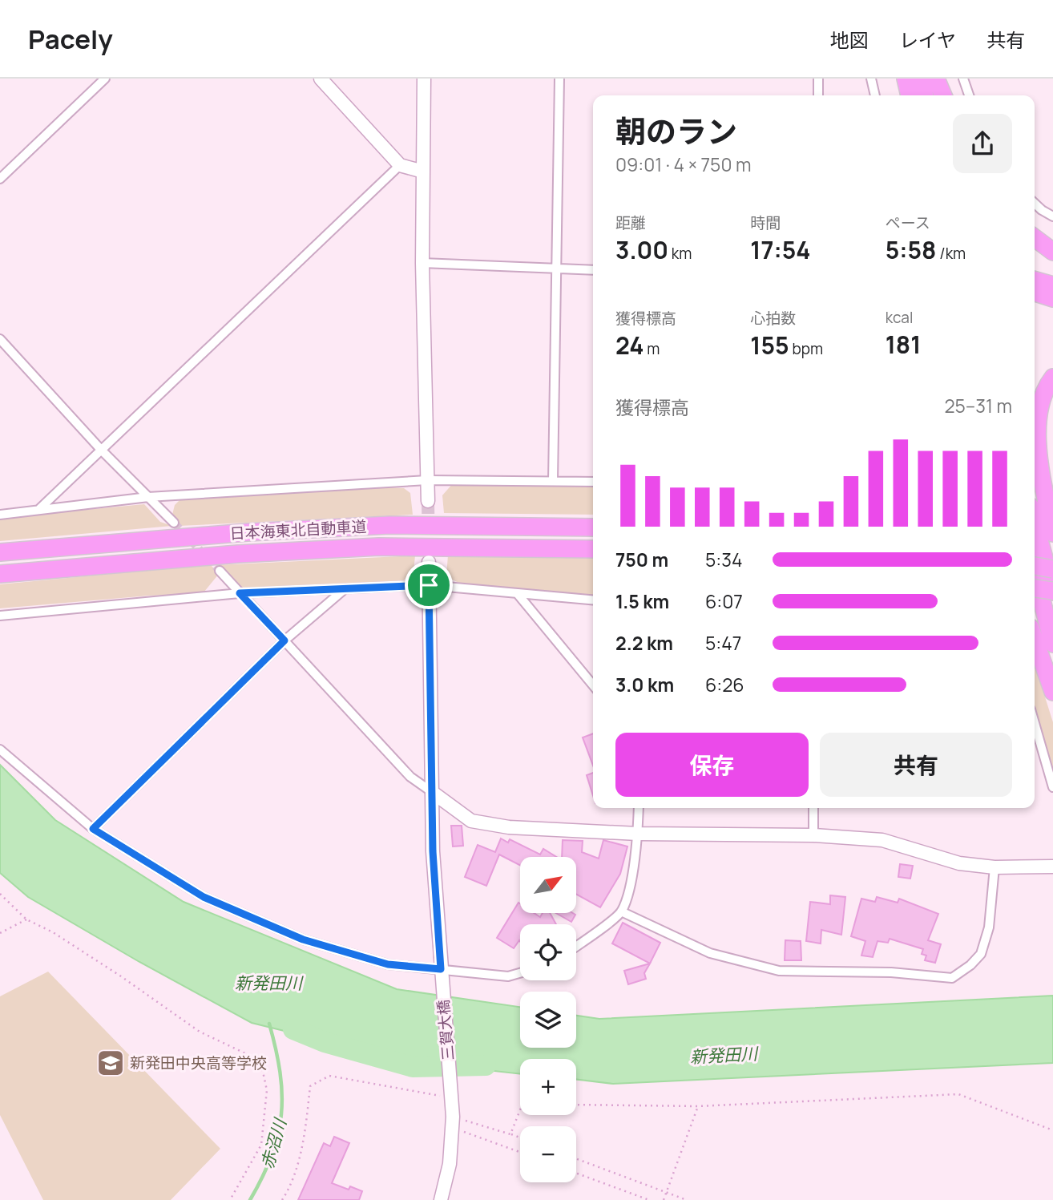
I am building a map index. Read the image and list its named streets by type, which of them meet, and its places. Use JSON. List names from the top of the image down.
{
  "streets": {
    "highway": ["日本海東北自動車道"],
    "street": ["三賀大橋"]
  },
  "water": ["新発田川", "赤沼川"],
  "places": {
    "school or university": ["新発田中央高等学校"]
  },
  "north": "top right",
  "page": {
    "header": "Pacely",
    "nav": ["地図", "レイヤ", "共有"],
    "heading": ["朝のラン", "09:01 · 4 × 750 m"],
    "stats": [
      ["距離", "3.00 km"],
      ["時間", "17:54"],
      ["ペース", "5:58 /km"],
      ["獲得標高", "24 m"],
      ["心拍数", "155 bpm"],
      ["kcal", "181"]
    ],
    "chart": ["獲得標高", "25–31 m"],
    "list": [
      {
        "name": "750 m",
        "note": "5:34"
      },
      {
        "name": "1.5 km",
        "note": "6:07"
      },
      {
        "name": "2.2 km",
        "note": "5:47"
      },
      {
        "name": "3.0 km",
        "note": "6:26"
      }
    ],
    "buttons": ["保存", "共有"],
    "map_buttons": ["+", "−"]
  }
}
